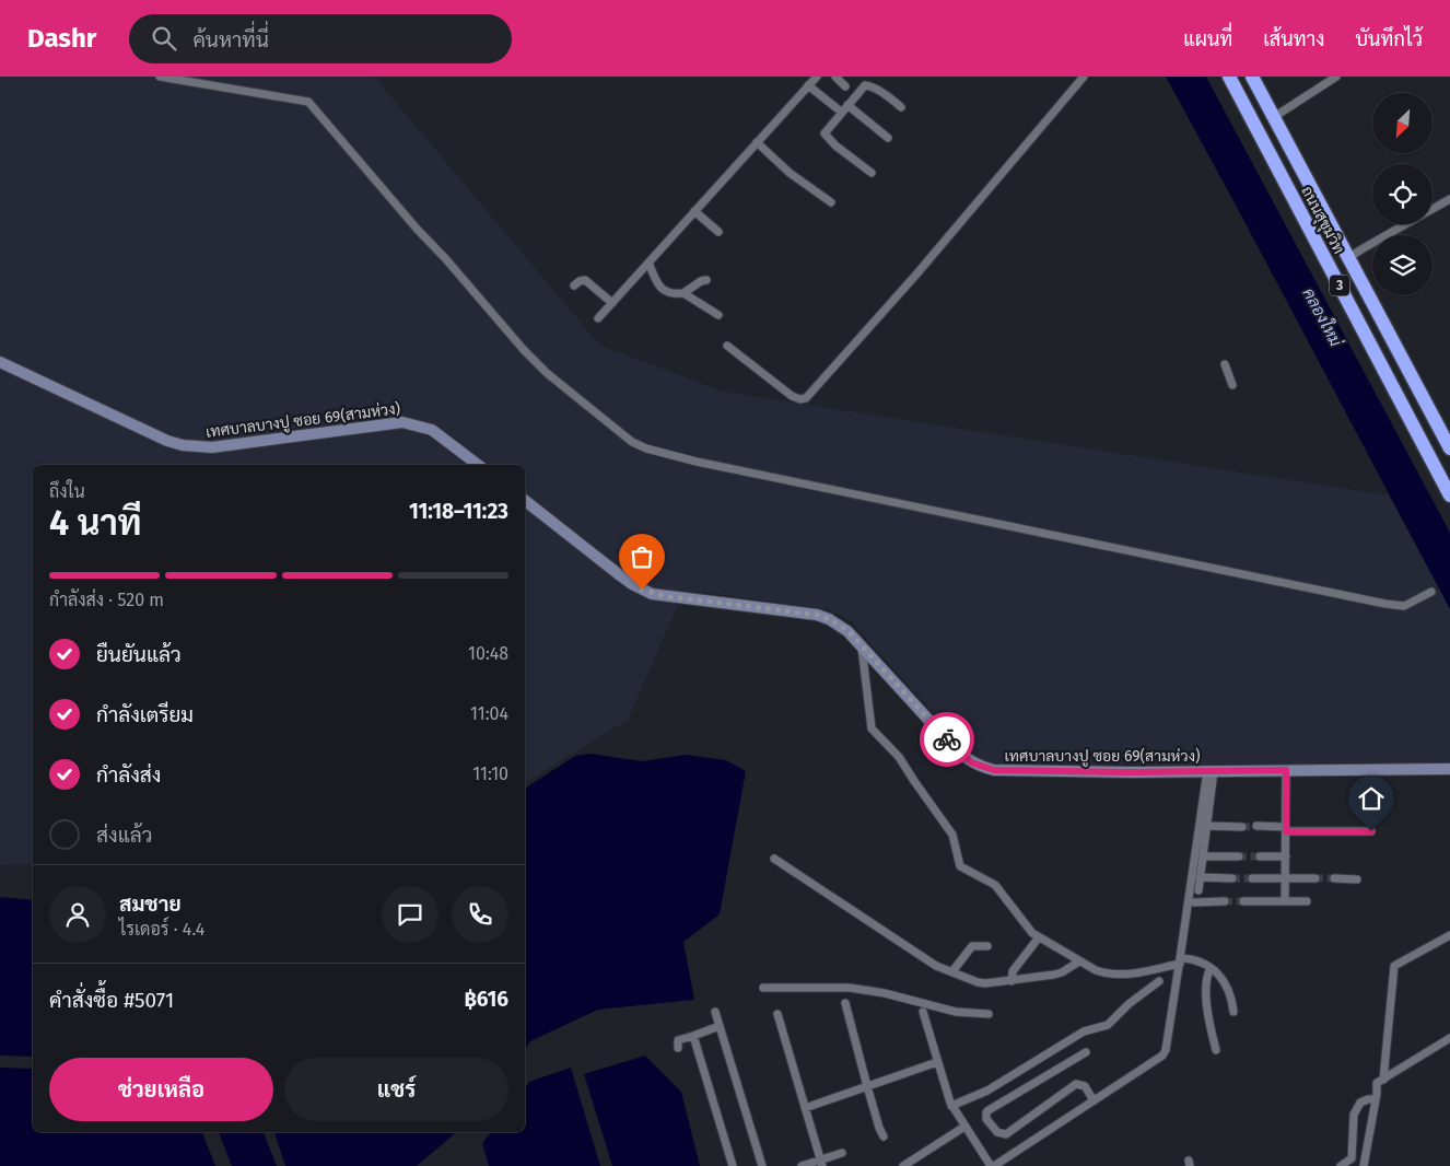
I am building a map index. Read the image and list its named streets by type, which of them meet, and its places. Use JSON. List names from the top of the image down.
{
  "streets": {
    "highway": ["ถนนสุขุมวิท", "3"],
    "street": ["เทศบาลบางปู ซอย 69(สามห่วง)"]
  },
  "water": ["คลองใหม่"],
  "north": "bottom left",
  "page": {
    "header": "Dashr",
    "search": "ค้นหาที่นี่",
    "nav": ["แผนที่", "เส้นทาง", "บันทึกไว้"],
    "heading": ["4 นาที", "ถึงใน", "11:18–11:23"],
    "panel": [
      "สมชาย",
      "ไรเดอร์ · 4.4",
      "คำสั่งซื้อ #5071",
      "฿616"
    ],
    "bar": "กำลังส่ง · 520 m",
    "list": [
      ["ยืนยันแล้ว", "10:48"],
      ["กำลังเตรียม", "11:04"],
      ["กำลังส่ง", "11:10"],
      "ส่งแล้ว"
    ],
    "buttons": ["ช่วยเหลือ", "แชร์"]
  }
}
